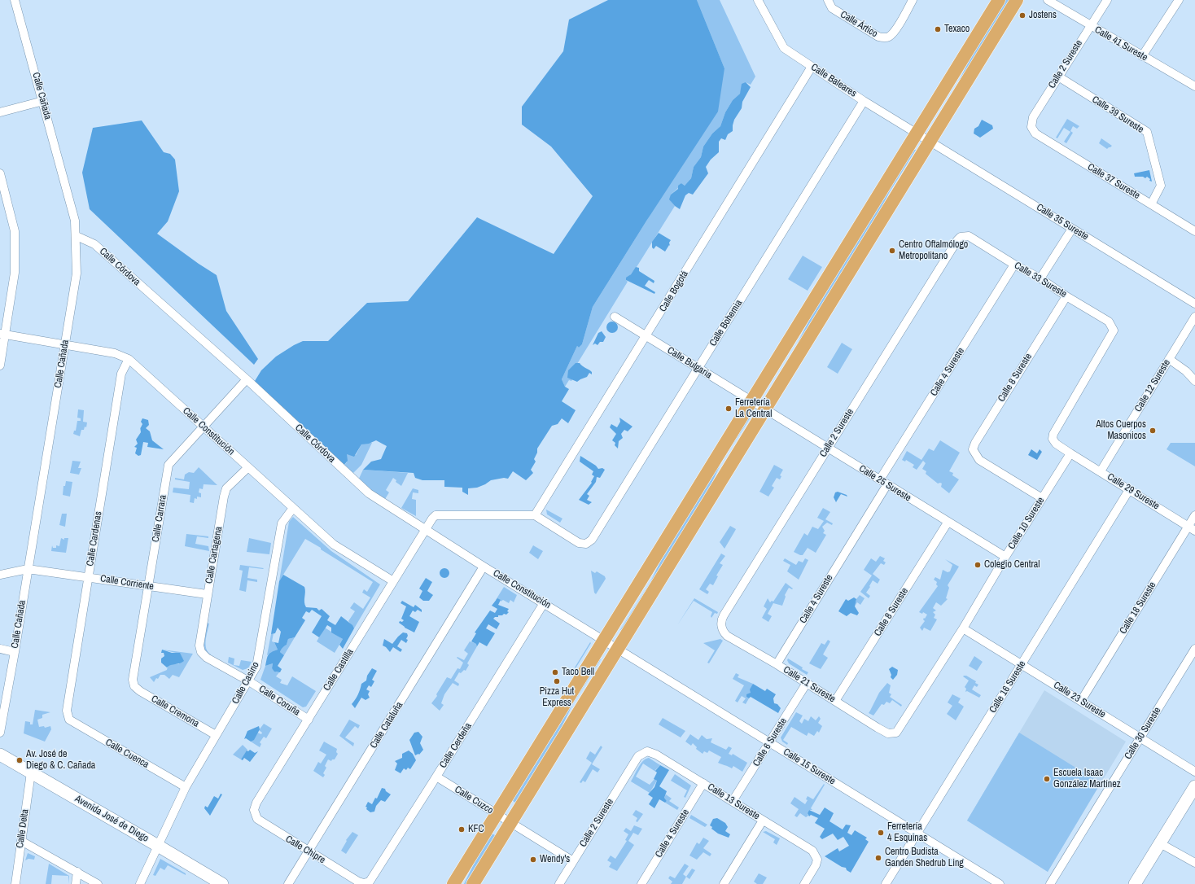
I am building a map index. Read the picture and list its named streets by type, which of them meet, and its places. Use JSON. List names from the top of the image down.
{
  "streets": {
    "main road": ["Avenida José de Diego"],
    "street": [
      "Calle Ártico",
      "Calle 41 Sureste",
      "Calle 2 Sureste",
      "Calle Baleares",
      "Calle Cañada",
      "Calle 39 Sureste",
      "Calle 37 Sureste",
      "Calle 35 Sureste",
      "Calle Córdova",
      "Calle 33 Sureste",
      "Calle Bogotá",
      "Calle Bohemia",
      "Calle Bulgaria",
      "Calle 4 Sureste",
      "Calle 8 Sureste",
      "Calle 12 Sureste",
      "Calle Constitución",
      "Calle 25 Sureste",
      "Calle 29 Sureste",
      "Calle Carrara",
      "Calle 10 Sureste",
      "Calle Cardenas",
      "Calle Cartagena",
      "Calle Corriente",
      "Calle 18 Sureste",
      "Calle Castilla",
      "Calle Casino",
      "Calle 21 Sureste",
      "Calle 16 Sureste",
      "Calle 23 Sureste",
      "Calle Coruña",
      "Calle Cremona",
      "Calle Cataluña",
      "Calle 30 Sureste",
      "Calle 6 Sureste",
      "Calle Cerdeña",
      "Calle Cuenca",
      "Calle 15 Sureste",
      "Calle Cuzco",
      "Calle 13 Sureste",
      "Calle Delta",
      "Calle Chipre"
    ]
  },
  "crossings": [
    ["Calle 41 Sureste", "Calle 2 Sureste"],
    ["Calle 2 Sureste", "Calle 39 Sureste"],
    ["Calle 2 Sureste", "Calle 37 Sureste"],
    ["Calle 2 Sureste", "Calle 33 Sureste"],
    ["Calle 2 Sureste", "Calle 25 Sureste"],
    ["Calle 2 Sureste", "Calle 21 Sureste"],
    ["Calle 2 Sureste", "Calle Cuzco"],
    ["Calle 2 Sureste", "Calle 13 Sureste"],
    ["Calle Baleares", "Calle 35 Sureste"],
    ["Calle Baleares", "Calle Bogotá"],
    ["Calle Baleares", "Calle Bohemia"],
    ["Calle Cañada", "Calle Córdova"],
    ["Calle Cañada", "Calle Constitución"],
    ["Calle Cañada", "Calle Corriente"],
    ["Calle 39 Sureste", "Calle 37 Sureste"],
    ["Calle Córdova", "Calle Constitución"],
    ["Calle Córdova", "Calle Carrara"],
    ["Calle Córdova", "Calle Castilla"],
    ["Calle 33 Sureste", "Calle 4 Sureste"],
    ["Calle 33 Sureste", "Calle 8 Sureste"],
    ["Calle 33 Sureste", "Calle 29 Sureste"],
    ["Calle 33 Sureste", "Calle 10 Sureste"],
    ["Calle Bogotá", "Calle Bohemia"],
    ["Calle Bogotá", "Calle Bulgaria"],
    ["Calle Bohemia", "Calle Bulgaria"],
    ["Calle Bulgaria", "Calle 25 Sureste"],
    ["Calle 4 Sureste", "Calle 25 Sureste"],
    ["Calle 4 Sureste", "Calle 21 Sureste"],
    ["Calle 4 Sureste", "Calle 13 Sureste"],
    ["Calle 8 Sureste", "Calle 25 Sureste"],
    ["Calle 8 Sureste", "Calle 10 Sureste"],
    ["Calle 8 Sureste", "Calle 21 Sureste"],
    ["Calle 12 Sureste", "Calle 29 Sureste"],
    ["Calle Constitución", "Calle Carrara"],
    ["Calle Constitución", "Calle Cardenas"],
    ["Calle Constitución", "Calle Cartagena"],
    ["Calle Constitución", "Calle Castilla"],
    ["Calle Constitución", "Calle Casino"],
    ["Calle Constitución", "Calle Cataluña"],
    ["Calle Constitución", "Calle Cerdeña"],
    ["Calle Constitución", "Calle 15 Sureste"],
    ["Calle 25 Sureste", "Calle 10 Sureste"],
    ["Calle 29 Sureste", "Calle 10 Sureste"],
    ["Calle 29 Sureste", "Calle 18 Sureste"],
    ["Calle 29 Sureste", "Calle 16 Sureste"],
    ["Calle Carrara", "Calle Corriente"],
    ["Calle Carrara", "Calle Cremona"],
    ["Calle 10 Sureste", "Calle 21 Sureste"],
    ["Calle 10 Sureste", "Calle 23 Sureste"],
    ["Calle Cardenas", "Calle Corriente"],
    ["Calle Cardenas", "Calle Cuenca"],
    ["Calle Cartagena", "Calle Corriente"],
    ["Calle Cartagena", "Calle Coruña"],
    ["Calle 18 Sureste", "Calle 23 Sureste"],
    ["Calle Castilla", "Calle Coruña"],
    ["Calle Castilla", "Calle Chipre"],
    ["Calle Casino", "Calle Coruña"],
    ["Calle Casino", "Calle Cremona"],
    ["Calle Casino", "Calle Cuenca"],
    ["Calle Casino", "Avenida José de Diego"],
    ["Calle 21 Sureste", "Calle 6 Sureste"],
    ["Calle 16 Sureste", "Calle 23 Sureste"],
    ["Calle 16 Sureste", "Calle 15 Sureste"],
    ["Calle 23 Sureste", "Calle 30 Sureste"],
    ["Calle Cataluña", "Calle Chipre"],
    ["Calle 6 Sureste", "Calle 15 Sureste"],
    ["Calle 6 Sureste", "Calle 13 Sureste"],
    ["Calle Cerdeña", "Calle Cuzco"],
    ["Calle Cerdeña", "Calle Chipre"],
    ["Avenida José de Diego", "Calle Delta"]
  ],
  "places": [
    "Jostens",
    "Texaco",
    "Centro Oftalmólogo Metropolitano",
    "Ferretería La Central",
    "Altos Cuerpos Masonicos",
    "Colegio Central",
    "Taco Bell",
    "Pizza Hut Express",
    "Av. José de Diego & C. Cañada",
    "Escuela Isaac González Martínez",
    "KFC",
    "Ferretería 4 Esquinas",
    "Centro Budista Ganden Shedrub Ling",
    "Wendy's"
  ]
}
